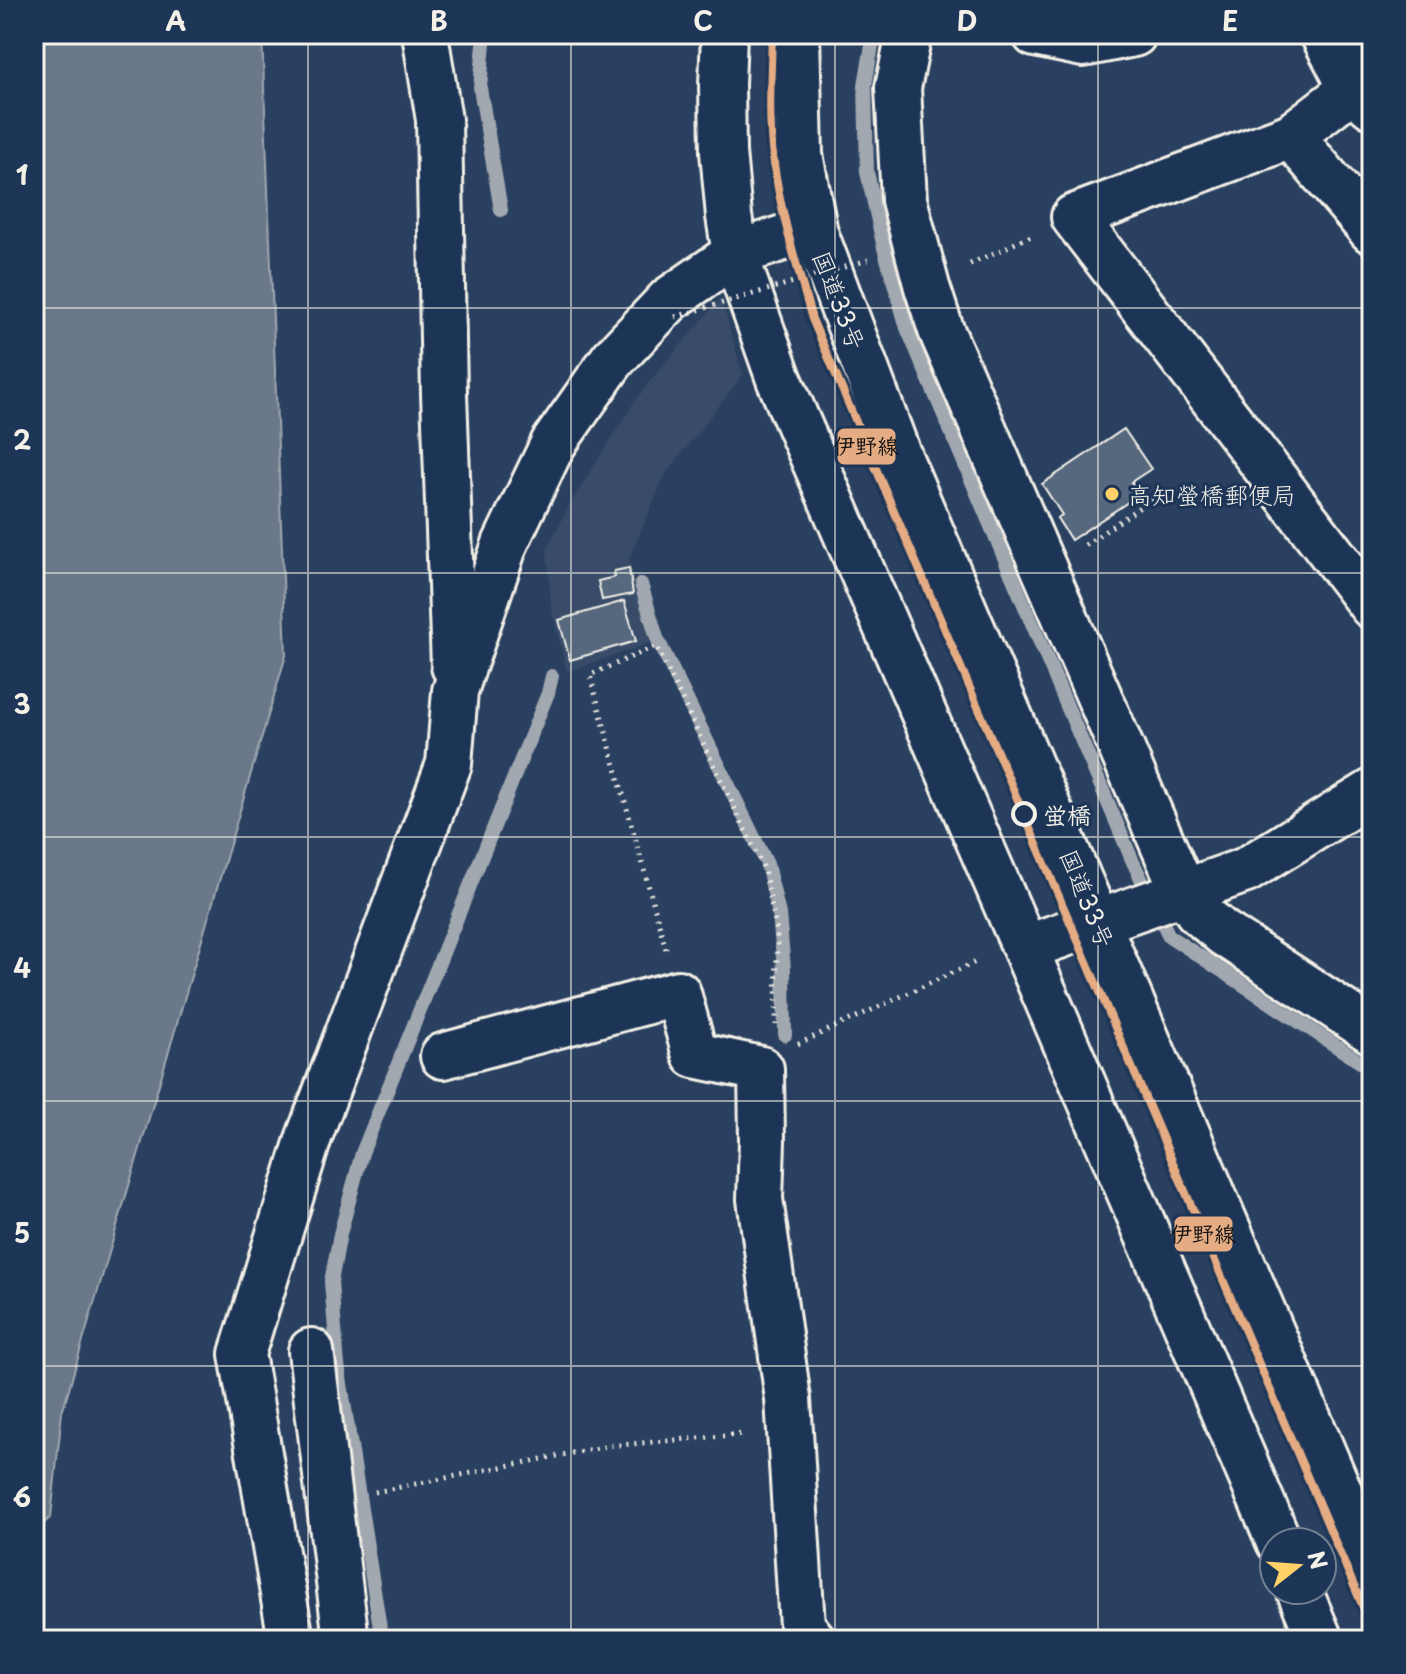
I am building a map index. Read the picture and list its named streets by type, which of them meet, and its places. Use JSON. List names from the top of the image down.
{
  "streets": {
    "main road": ["国道33号"]
  },
  "places": ["高知螢橋郵便局", "蛍橋"],
  "lines": ["transit line 伊野線"],
  "north": "right",
  "grid": {
    "columns": [
      "A",
      "B",
      "C",
      "D",
      "E"
    ],
    "rows": [
      "1",
      "2",
      "3",
      "4",
      "5",
      "6"
    ]
  }
}
